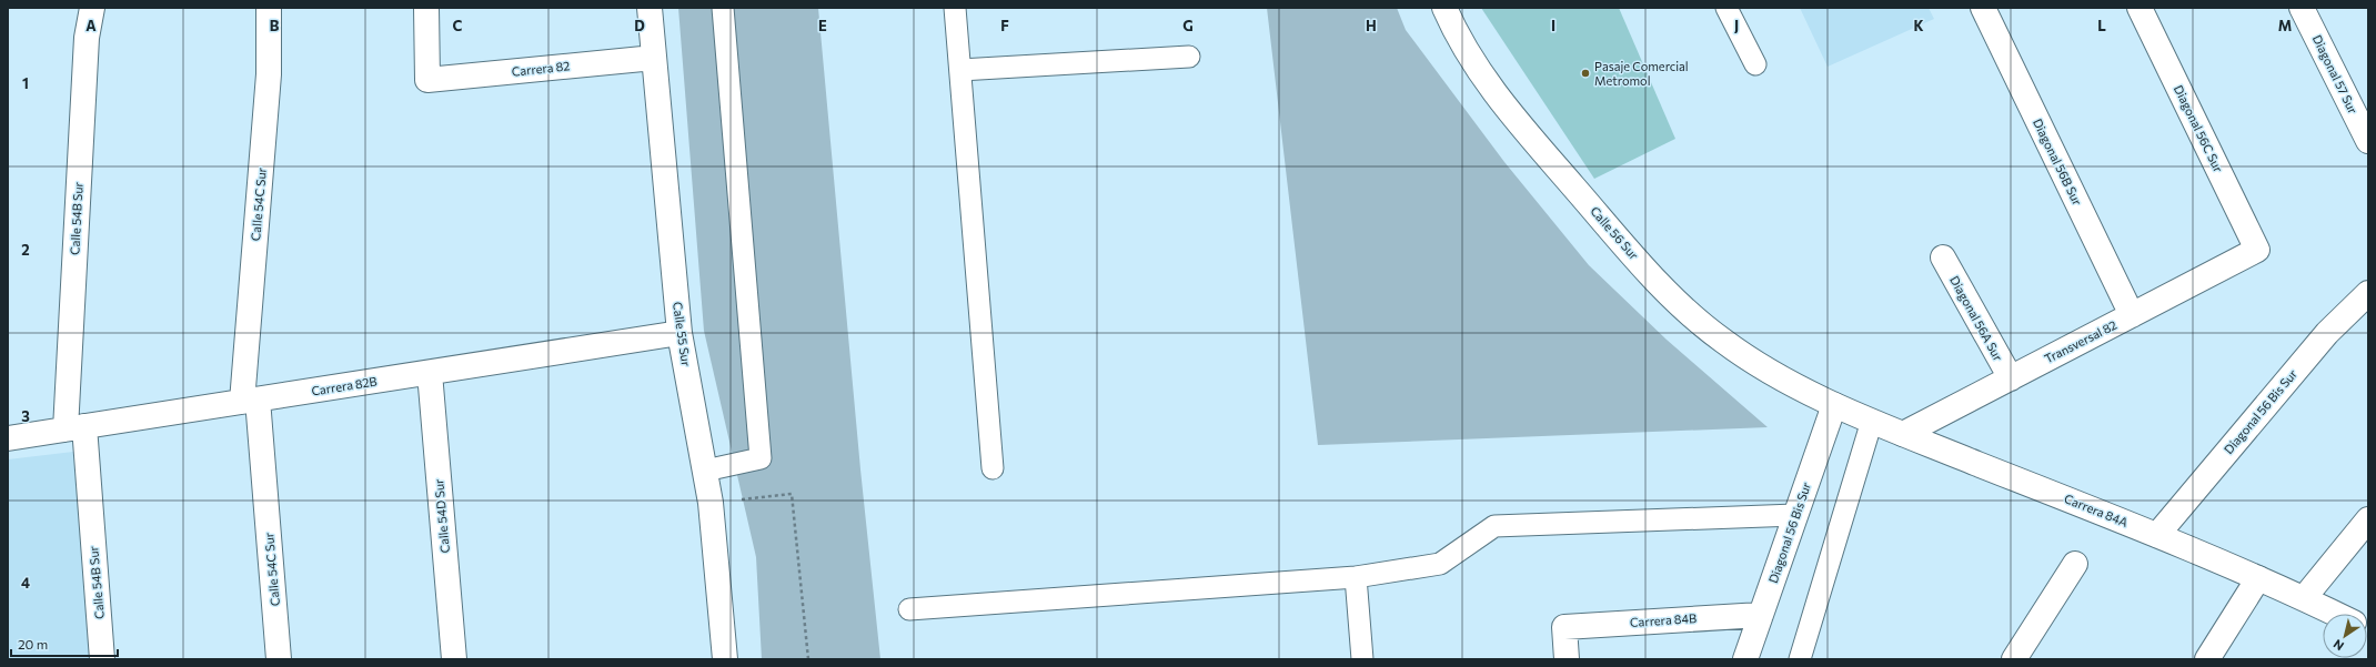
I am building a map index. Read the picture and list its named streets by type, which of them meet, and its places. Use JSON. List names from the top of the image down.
{
  "streets": {
    "street": [
      "Carrera 82",
      "Diagonal 57 Sur",
      "Diagonal 56C Sur",
      "Diagonal 56B Sur",
      "Calle 54C Sur",
      "Calle 54B Sur",
      "Calle 56 Sur",
      "Diagonal 56A Sur",
      "Calle 55 Sur",
      "Transversal 82",
      "Carrera 82B",
      "Diagonal 56 Bis Sur",
      "Carrera 84A",
      "Calle 54D Sur",
      "Carrera 84B"
    ]
  },
  "crossings": [
    ["Carrera 82", "Calle 55 Sur"],
    ["Diagonal 56C Sur", "Transversal 82"],
    ["Diagonal 56B Sur", "Transversal 82"],
    ["Calle 54C Sur", "Carrera 82B"],
    ["Calle 54B Sur", "Carrera 82B"],
    ["Calle 56 Sur", "Diagonal 56 Bis Sur"],
    ["Calle 56 Sur", "Carrera 84A"],
    ["Diagonal 56A Sur", "Transversal 82"],
    ["Calle 55 Sur", "Carrera 82B"],
    ["Transversal 82", "Carrera 84A"],
    ["Carrera 82B", "Calle 54D Sur"],
    ["Diagonal 56 Bis Sur", "Carrera 84A"],
    ["Diagonal 56 Bis Sur", "Carrera 84B"]
  ],
  "places": ["Pasaje Comercial Metromol"],
  "scale_bar": "20 m",
  "north": "bottom left",
  "grid": {
    "columns": [
      "A",
      "B",
      "C",
      "D",
      "E",
      "F",
      "G",
      "H",
      "I",
      "J",
      "K",
      "L",
      "M"
    ],
    "rows": [
      "1",
      "2",
      "3",
      "4"
    ]
  }
}
